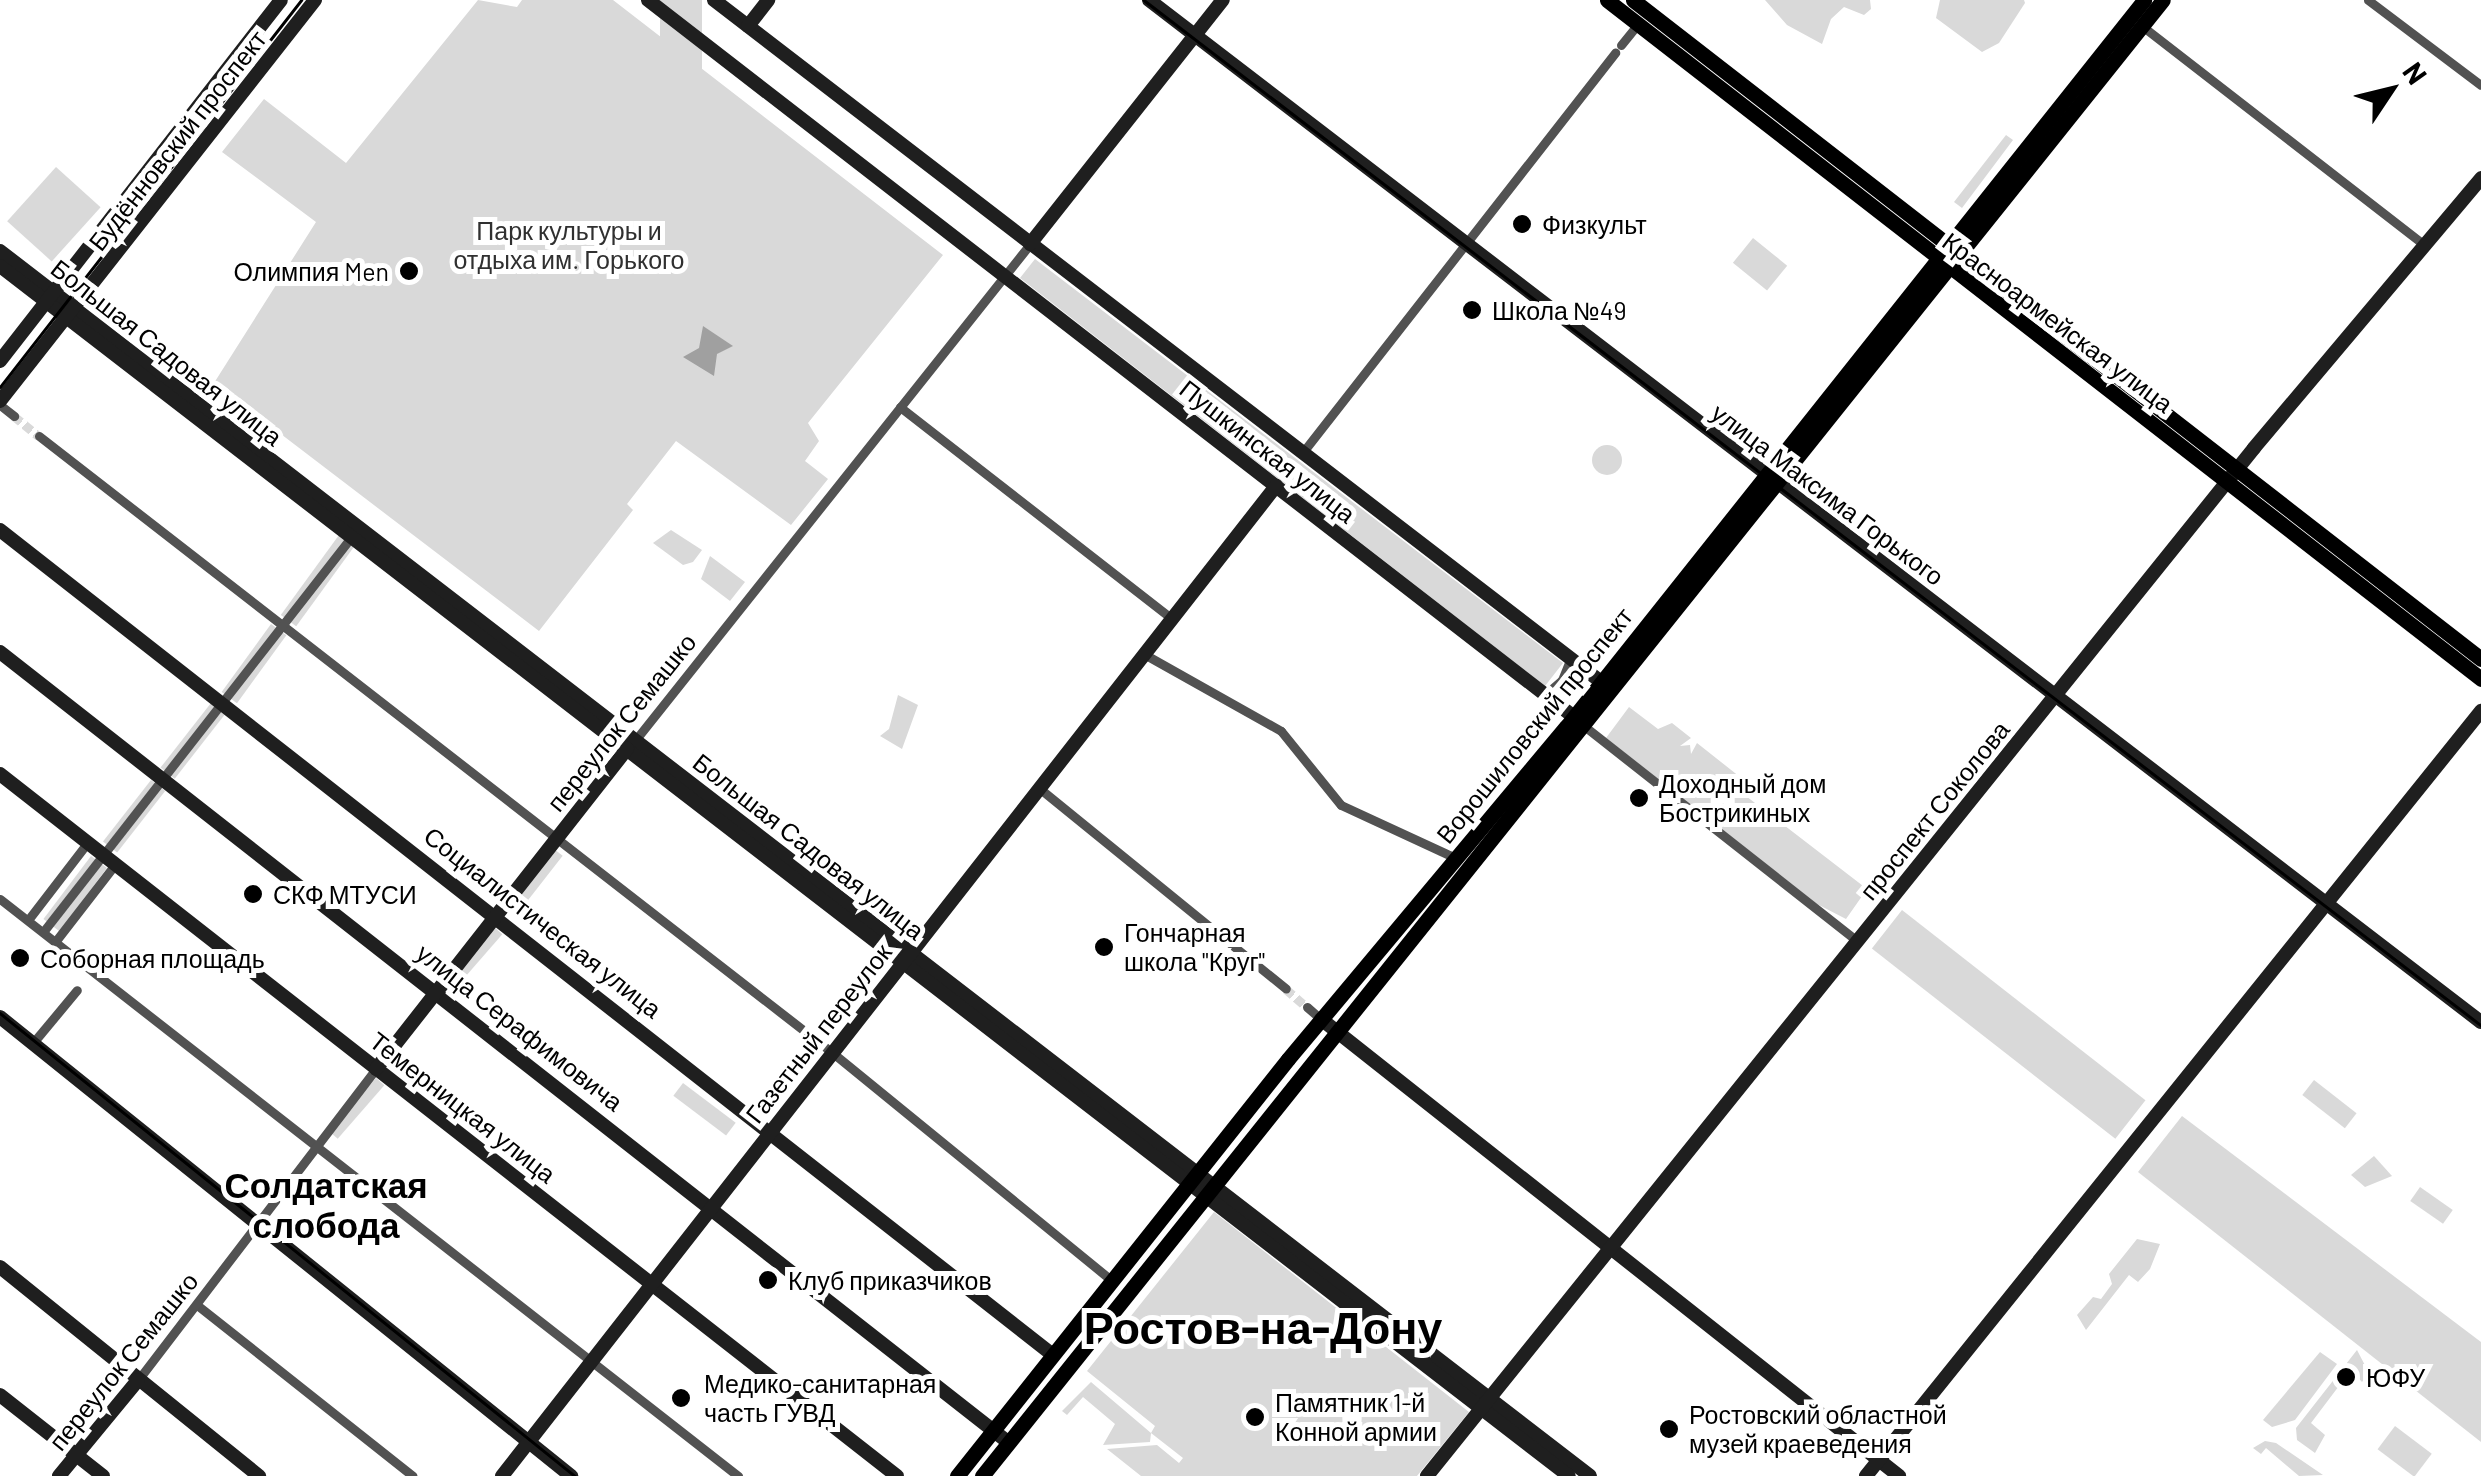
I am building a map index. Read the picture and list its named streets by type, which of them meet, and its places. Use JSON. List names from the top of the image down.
{
  "streets": {
    "main road": ["Красноармейская улица", "Ворошиловский проспект"],
    "street": [
      "Будённовский проспект",
      "Большая Садовая улица",
      "Пушкинская улица",
      "улица Максима Горького",
      "переулок Семашко",
      "проспект Соколова",
      "Социалистическая улица",
      "улица Серафимовича",
      "Газетный переулок",
      "Темерницкая улица"
    ]
  },
  "crossings": [
    ["Будённовский проспект", "Большая Садовая улица"],
    ["Красноармейская улица", "Ворошиловский проспект"],
    ["Красноармейская улица", "проспект Соколова"],
    ["Большая Садовая улица", "переулок Семашко"],
    ["Большая Садовая улица", "Ворошиловский проспект"],
    ["Большая Садовая улица", "проспект Соколова"],
    ["Большая Садовая улица", "Газетный переулок"],
    ["Пушкинская улица", "переулок Семашко"],
    ["Пушкинская улица", "Ворошиловский проспект"],
    ["Пушкинская улица", "проспект Соколова"],
    ["Пушкинская улица", "Газетный переулок"],
    ["улица Максима Горького", "переулок Семашко"],
    ["улица Максима Горького", "Ворошиловский проспект"],
    ["улица Максима Горького", "проспект Соколова"],
    ["переулок Семашко", "Социалистическая улица"],
    ["переулок Семашко", "улица Серафимовича"],
    ["переулок Семашко", "Темерницкая улица"],
    ["Ворошиловский проспект", "Социалистическая улица"],
    ["Ворошиловский проспект", "улица Серафимовича"],
    ["Социалистическая улица", "Газетный переулок"],
    ["улица Серафимовича", "Газетный переулок"],
    ["Газетный переулок", "Темерницкая улица"]
  ],
  "districts": ["Солдатская слобода", "Ростов-на-Дону"],
  "parks": ["Парк культуры и отдыха им. Горького"],
  "places": [
    "Физкульт",
    "Олимпия Men",
    "Школа №49",
    "Доходный дом Бострикиных",
    "СКФ МТУСИ",
    "Гончарная школа \"Круг\"",
    "Соборная площадь",
    "Клуб приказчиков",
    "ЮФУ",
    "Медико-санитарная часть ГУВД",
    "Памятник 1-й Конной армии",
    "Ростовский областной музей краеведения"
  ],
  "north": "top right"
}
